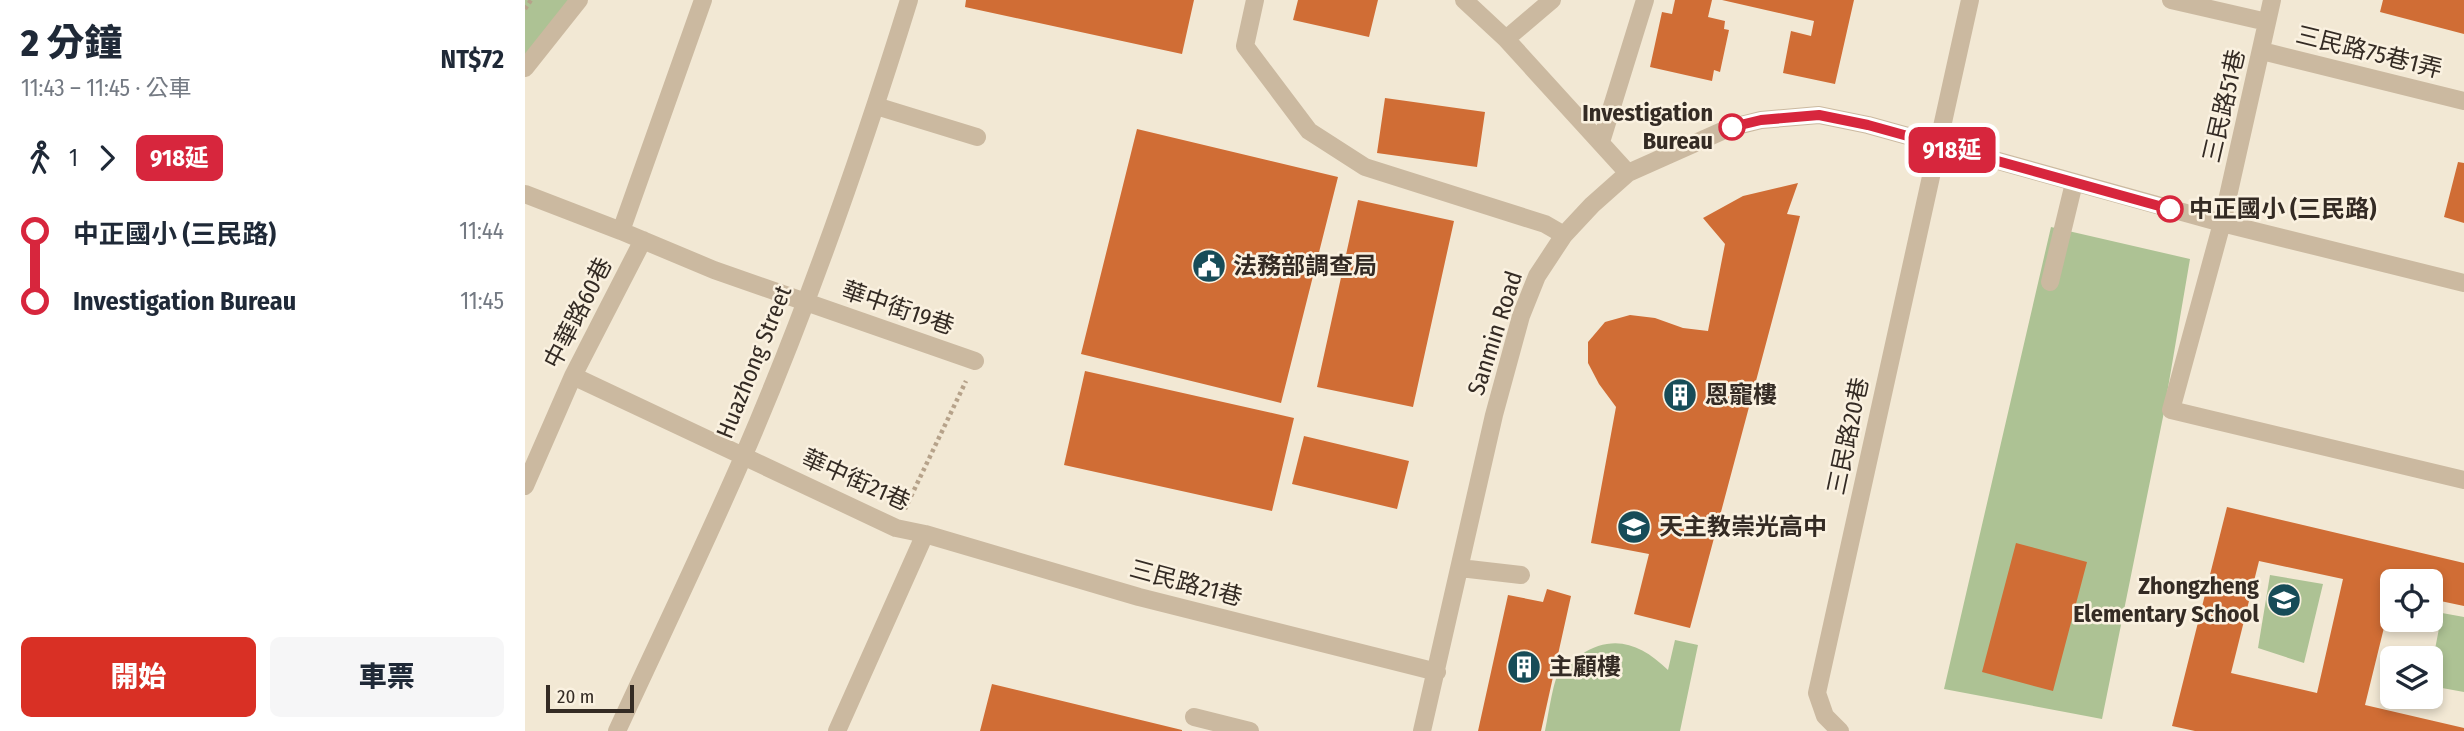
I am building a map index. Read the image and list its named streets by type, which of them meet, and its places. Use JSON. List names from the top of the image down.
{
  "streets": {
    "street": [
      "三民路75巷1弄",
      "三民路51巷",
      "華中街19巷",
      "中華路60巷",
      "Sanmin Road",
      "Huazhong Street",
      "三民路20巷",
      "華中街21巷",
      "三民路21巷"
    ]
  },
  "crossings": [
    ["三民路75巷1弄", "三民路51巷"],
    ["三民路51巷", "Sanmin Road"],
    ["華中街19巷", "中華路60巷"],
    ["華中街19巷", "Huazhong Street"],
    ["中華路60巷", "華中街21巷"],
    ["Sanmin Road", "三民路20巷"],
    ["Sanmin Road", "三民路21巷"],
    ["Huazhong Street", "華中街21巷"],
    ["華中街21巷", "三民路21巷"]
  ],
  "places": {
    "other": ["Investigation Bureau", "中正國小 (三民路)"],
    "public building": ["法務部調查局"],
    "building": ["恩寵樓", "主顧樓"],
    "school or university": ["天主教崇光高中", "Zhongzheng Elementary School"]
  },
  "lines": ["bus line 918延"],
  "scale_bar": "20 m",
  "page": {
    "heading": ["2 分鐘", "11:43 – 11:45 · 公車", "NT$72"],
    "on_map": "918延",
    "legs": ["1", "918延"],
    "list": [
      {
        "name": "中正國小 (三民路)",
        "value": "11:44"
      },
      {
        "name": "Investigation Bureau",
        "value": "11:45"
      }
    ],
    "buttons": ["開始", "車票"],
    "scale": "20 m"
  }
}
